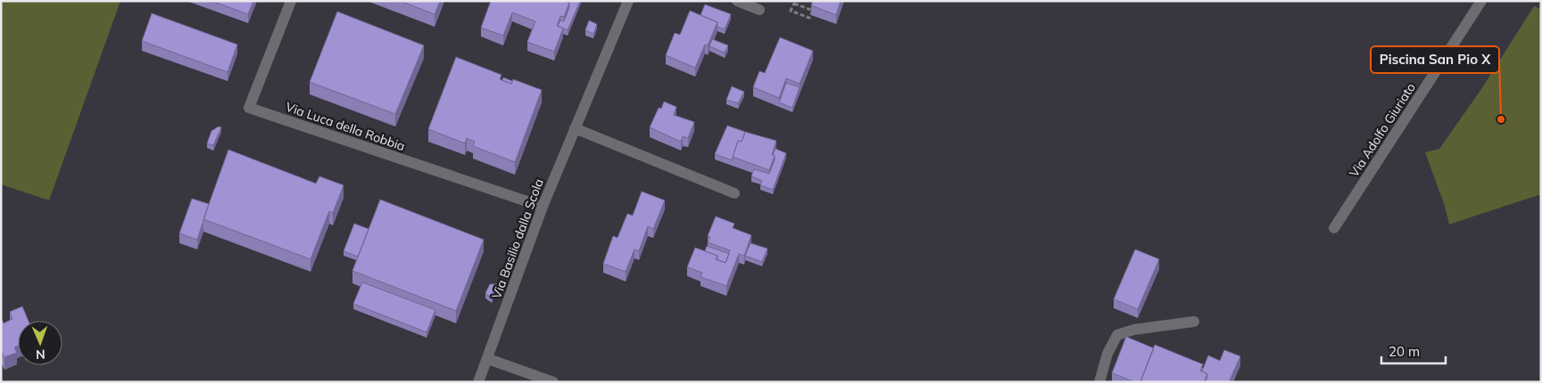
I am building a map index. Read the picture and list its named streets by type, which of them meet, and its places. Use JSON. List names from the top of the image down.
{
  "streets": {
    "street": ["Via Luca della Robbia", "Via Adolfo Giuriato", "Via Basilio dalla Scola"]
  },
  "crossings": [
    ["Via Luca della Robbia", "Via Basilio dalla Scola"]
  ],
  "places": ["Piscina San Pio X"],
  "scale_bar": "20 m",
  "north": "bottom"
}
